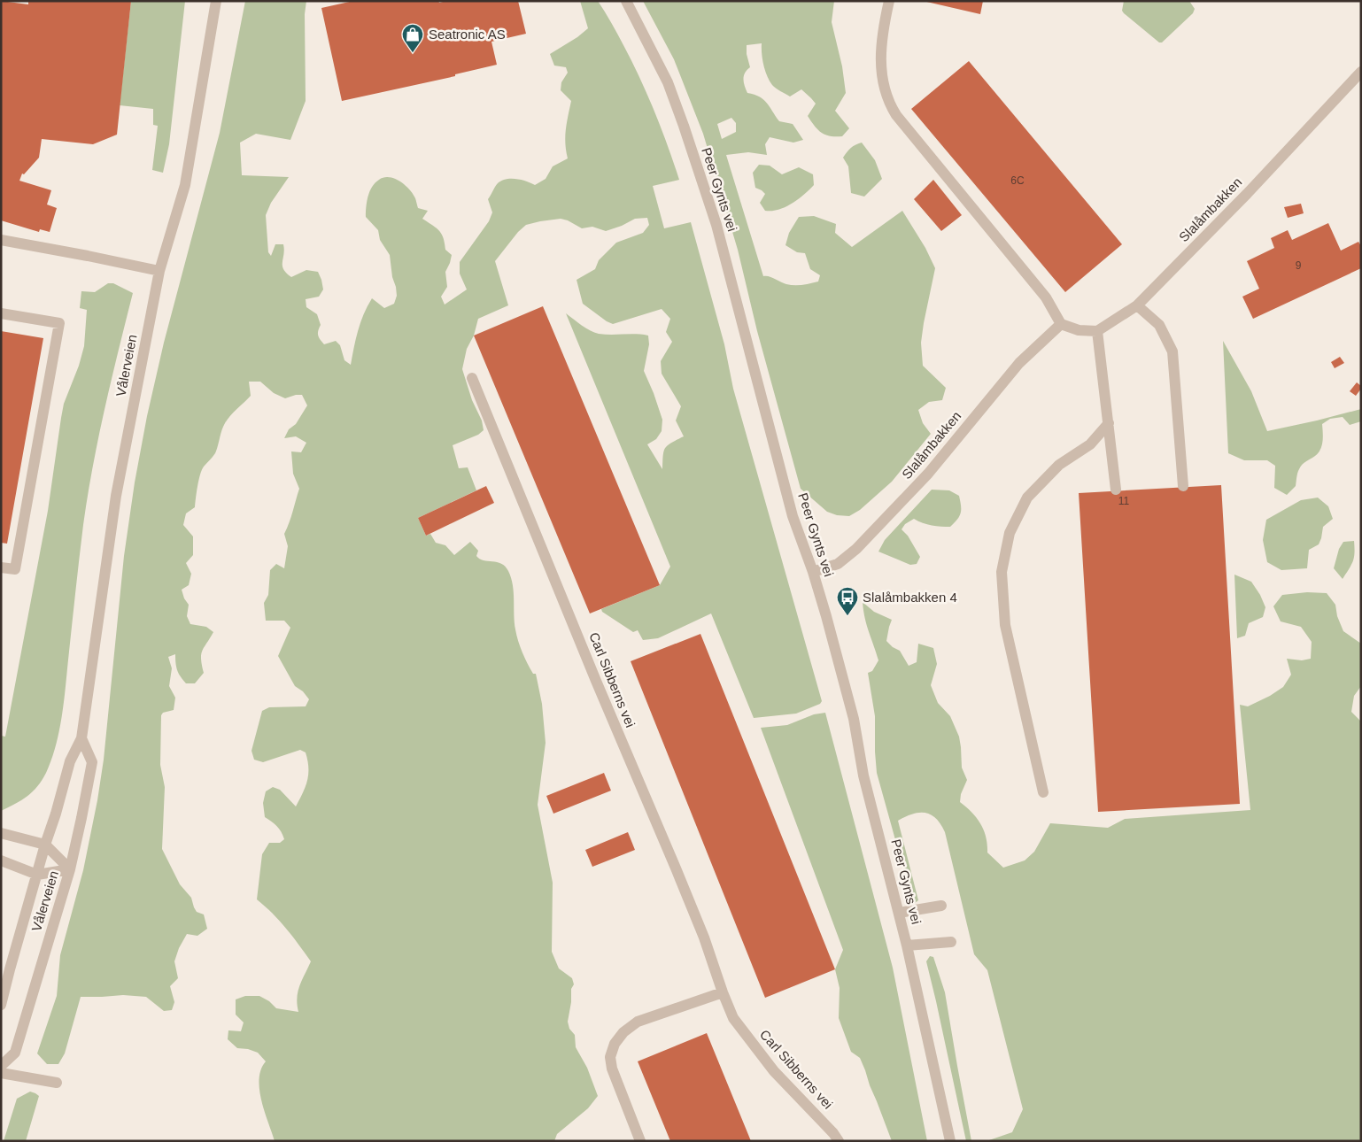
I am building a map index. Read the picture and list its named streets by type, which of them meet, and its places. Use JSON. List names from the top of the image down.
{
  "streets": {
    "street": [
      "Peer Gynts vei",
      "Slalåmbakken",
      "Vålerveien",
      "Carl Sibberns vei"
    ]
  },
  "crossings": [
    ["Peer Gynts vei", "Slalåmbakken"]
  ],
  "places": {
    "shop": ["Seatronic AS"],
    "bus stop": ["Slalåmbakken 4"]
  },
  "house_numbers": ["6C", "9", "11"]
}
